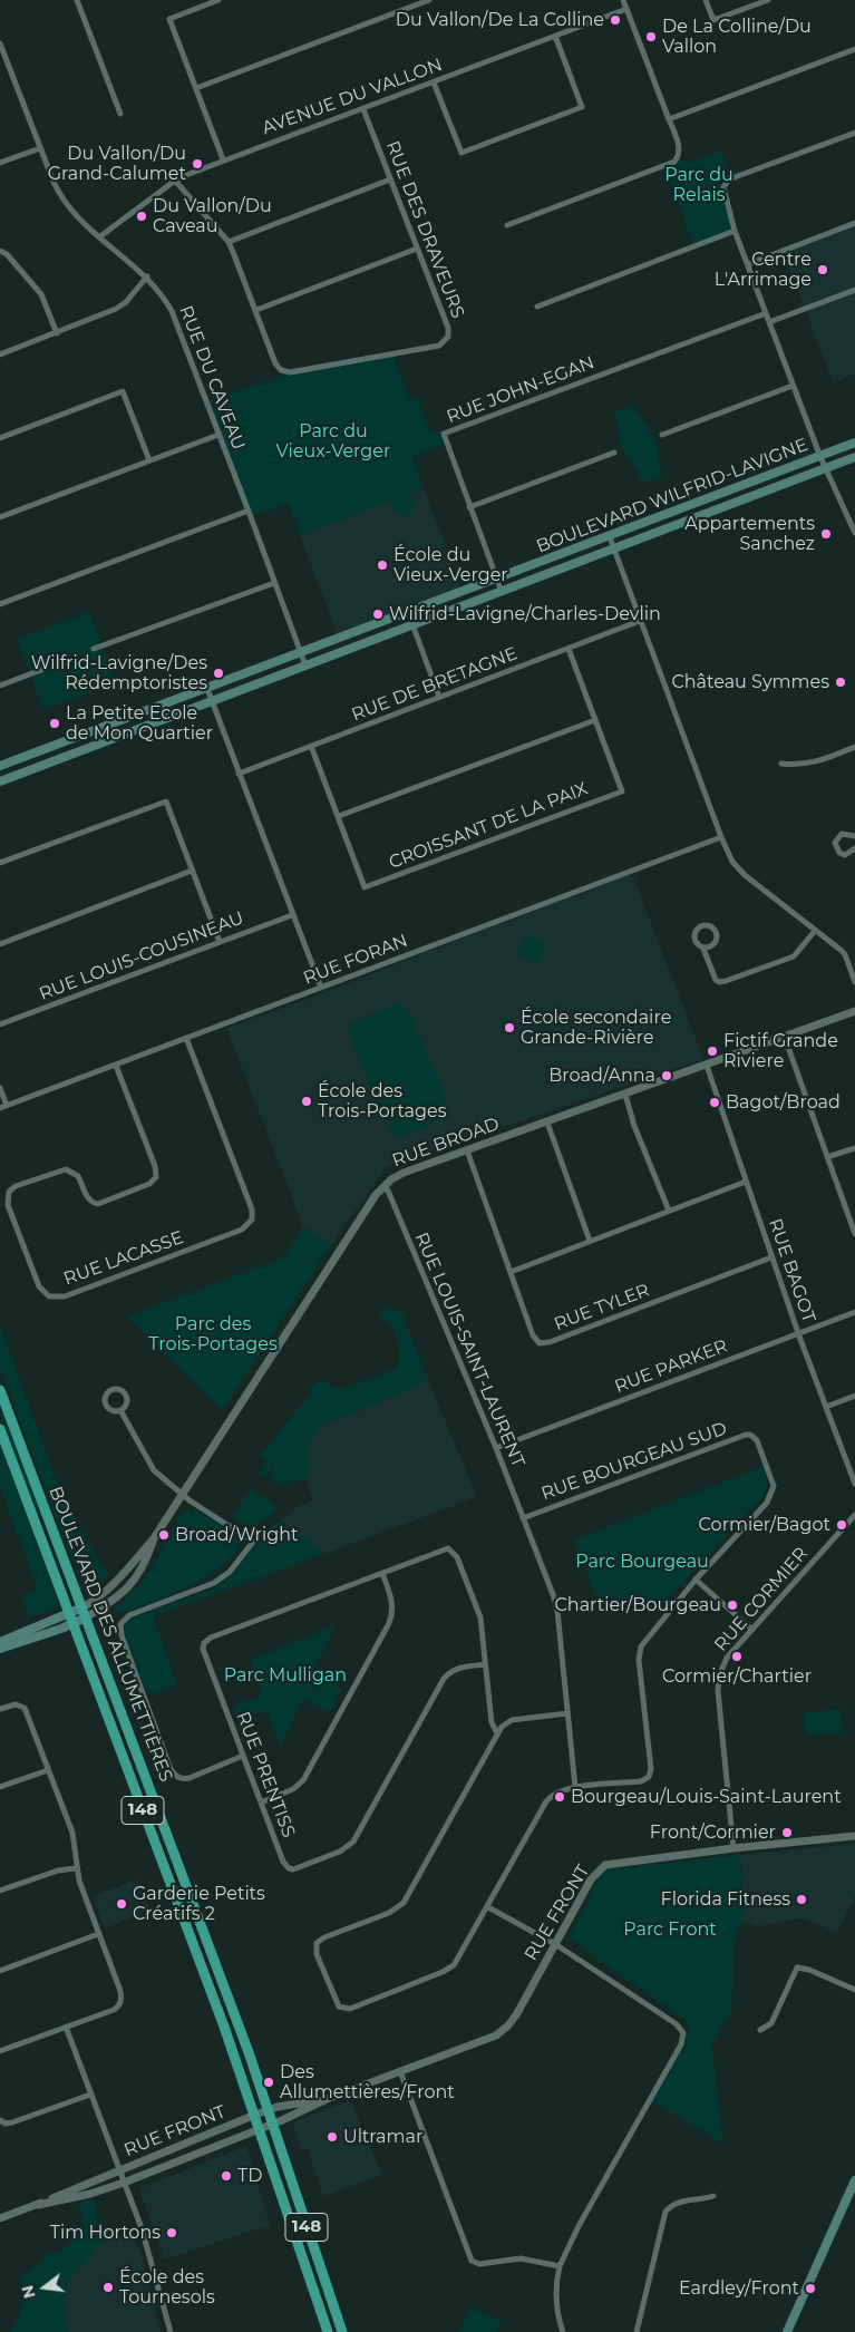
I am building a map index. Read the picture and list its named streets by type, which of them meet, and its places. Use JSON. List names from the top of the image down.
{
  "streets": {
    "highway": ["BOULEVARD DES ALLUMETTIÈRES", "148"],
    "main road": ["BOULEVARD WILFRID-LAVIGNE"],
    "street": [
      "AVENUE DU VALLON",
      "RUE DES DRAVEURS",
      "RUE DU CAVEAU",
      "RUE JOHN-EGAN",
      "RUE DE BRETAGNE",
      "CROISSANT DE LA PAIX",
      "RUE LOUIS-COUSINEAU",
      "RUE FORAN",
      "RUE BROAD",
      "RUE LACASSE",
      "RUE BAGOT",
      "RUE TYLER",
      "RUE LOUIS-SAINT-LAURENT",
      "RUE PARKER",
      "RUE BOURGEAU SUD",
      "RUE CORMIER",
      "RUE PRENTISS",
      "RUE FRONT"
    ]
  },
  "crossings": [
    ["AVENUE DU VALLON", "RUE DES DRAVEURS"],
    ["AVENUE DU VALLON", "RUE DU CAVEAU"],
    ["RUE DU CAVEAU", "BOULEVARD WILFRID-LAVIGNE"],
    ["RUE JOHN-EGAN", "BOULEVARD WILFRID-LAVIGNE"],
    ["RUE DE BRETAGNE", "CROISSANT DE LA PAIX"],
    ["RUE FORAN", "RUE LACASSE"],
    ["RUE BROAD", "RUE BAGOT"],
    ["RUE BROAD", "RUE TYLER"],
    ["RUE BROAD", "RUE LOUIS-SAINT-LAURENT"],
    ["RUE BROAD", "BOULEVARD DES ALLUMETTIÈRES"],
    ["RUE BAGOT", "RUE TYLER"],
    ["RUE BAGOT", "RUE PARKER"],
    ["RUE LOUIS-SAINT-LAURENT", "RUE PARKER"],
    ["RUE LOUIS-SAINT-LAURENT", "RUE BOURGEAU SUD"],
    ["RUE CORMIER", "RUE FRONT"],
    ["BOULEVARD DES ALLUMETTIÈRES", "RUE FRONT"]
  ],
  "parks": [
    "Parc du Relais",
    "Parc du Vieux-Verger",
    "Parc des Trois-Portages",
    "Parc Bourgeau",
    "Parc Mulligan",
    "Parc Front"
  ],
  "places": [
    "Du Vallon/De La Colline",
    "De La Colline/Du Vallon",
    "Du Vallon/Du Grand-Calumet",
    "Du Vallon/Du Caveau",
    "Centre L'Arrimage",
    "Appartements Sanchez",
    "École du Vieux-Verger",
    "Wilfrid-Lavigne/Charles-Devlin",
    "Wilfrid-Lavigne/Des Rédemptoristes",
    "Château Symmes",
    "La Petite Ecole de Mon Quartier",
    "École secondaire Grande-Rivière",
    "Fictif Grande Riviere",
    "Broad/Anna",
    "École des Trois-Portages",
    "Bagot/Broad",
    "Cormier/Bagot",
    "Broad/Wright",
    "Chartier/Bourgeau",
    "Cormier/Chartier",
    "Bourgeau/Louis-Saint-Laurent",
    "Front/Cormier",
    "Florida Fitness",
    "Garderie Petits Créatifs 2",
    "Des Allumettières/Front",
    "Ultramar",
    "TD",
    "Tim Hortons",
    "École des Tournesols",
    "Eardley/Front"
  ],
  "north": "left"
}
